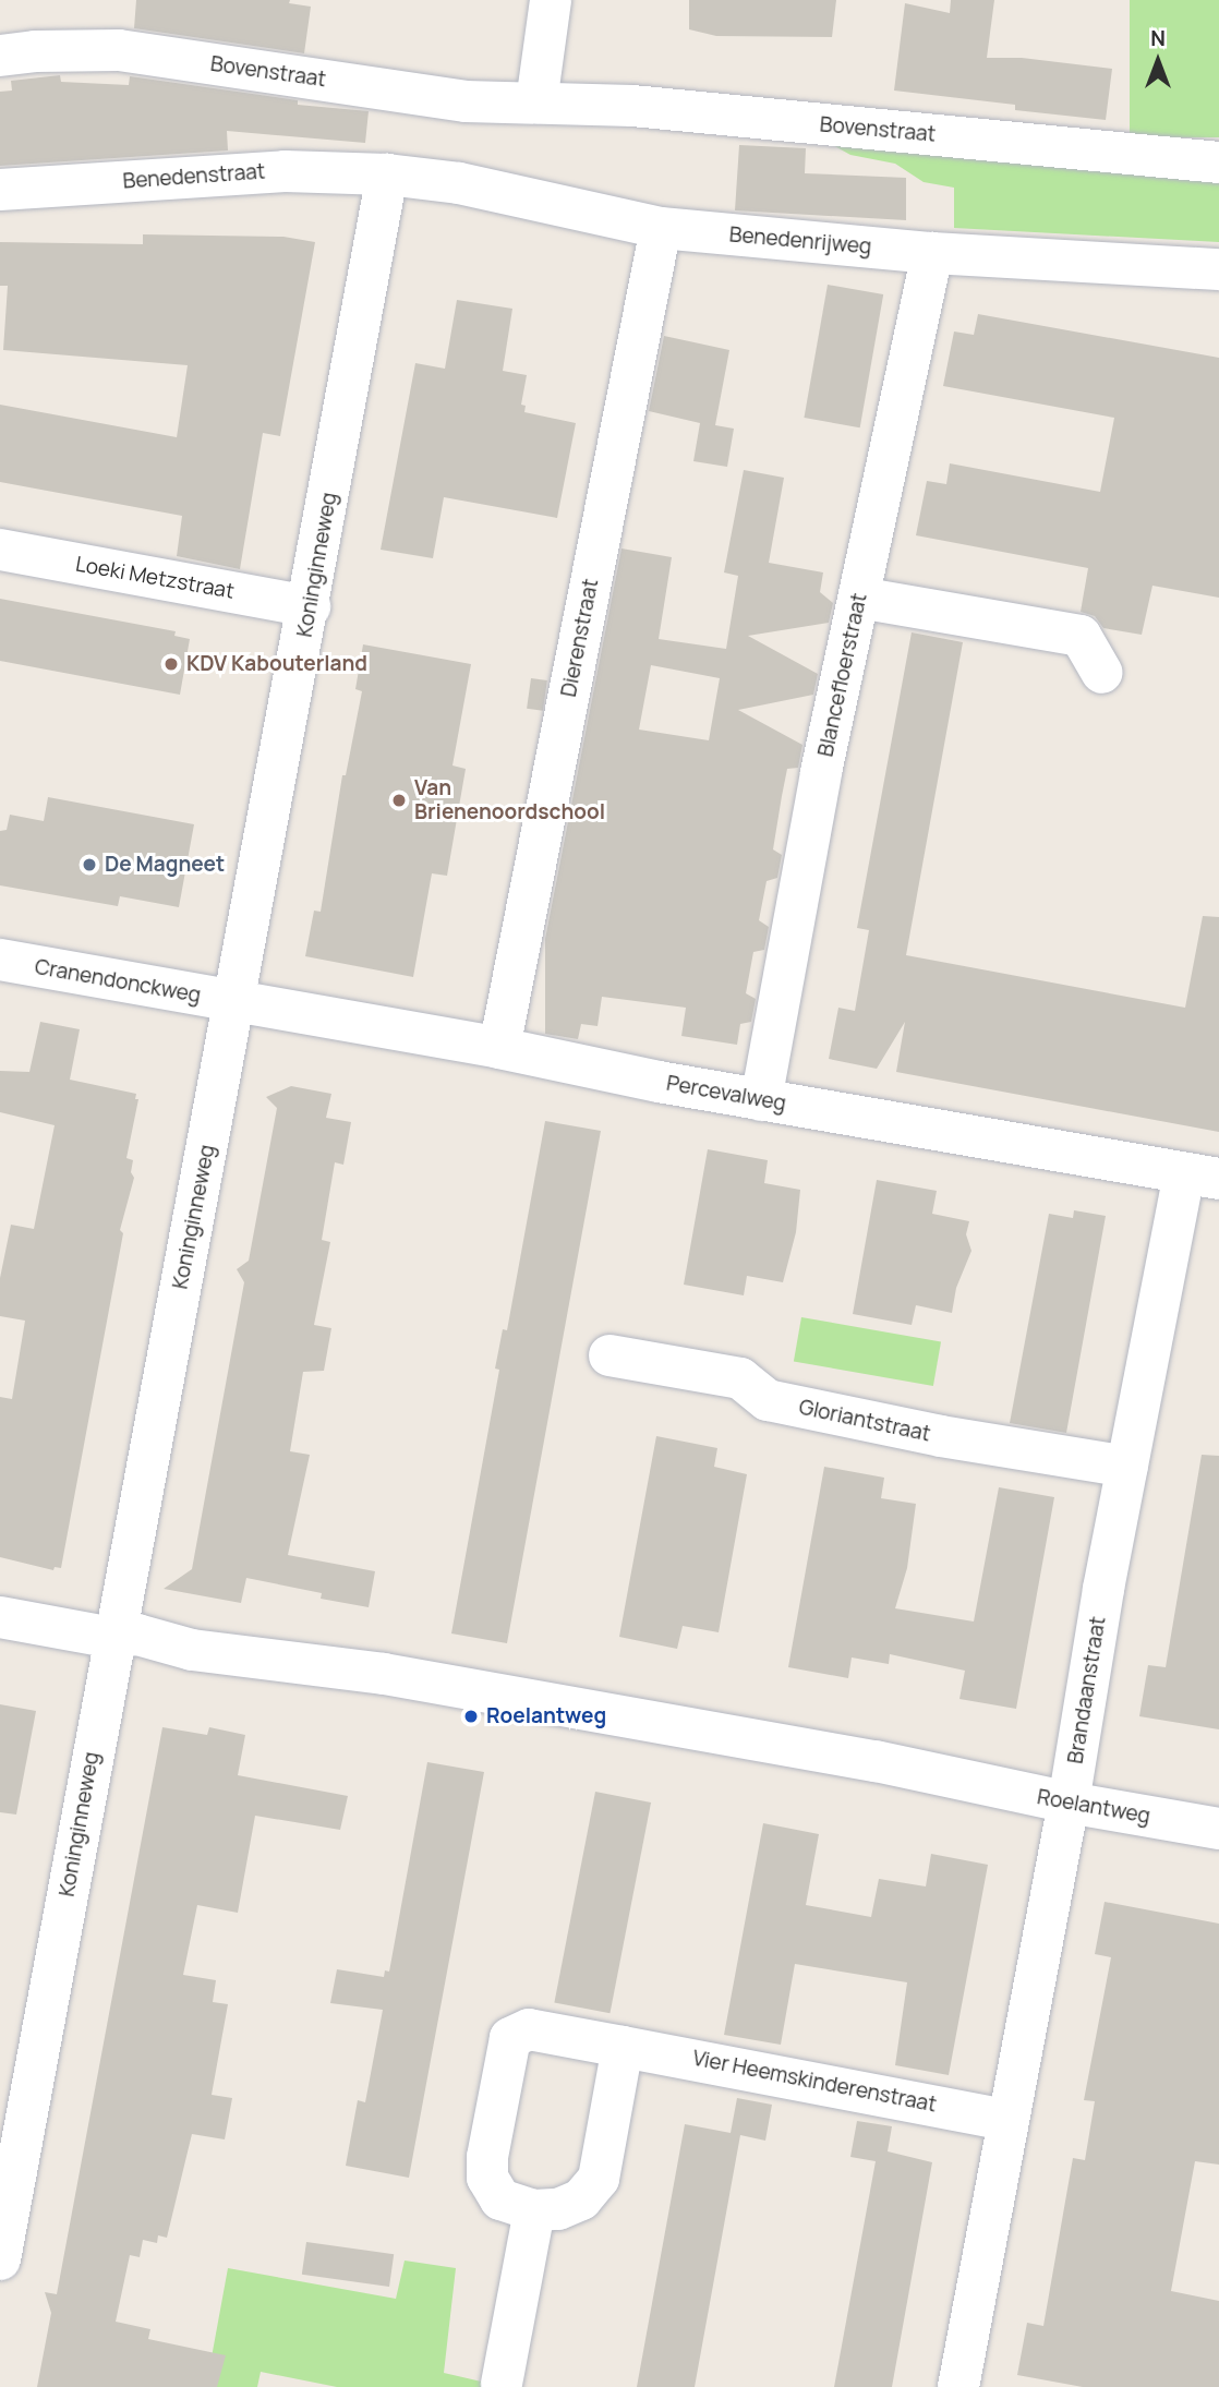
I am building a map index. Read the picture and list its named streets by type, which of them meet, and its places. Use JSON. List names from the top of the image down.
{
  "streets": {
    "street": [
      "Bovenstraat",
      "Benedenstraat",
      "Benedenrijweg",
      "Koninginneweg",
      "Loeki Metzstraat",
      "Dierenstraat",
      "Blancefloerstraat",
      "Cranendonckweg",
      "Percevalweg",
      "Gloriantstraat",
      "Brandaanstraat",
      "Roelantweg",
      "Vier Heemskinderenstraat"
    ]
  },
  "crossings": [
    ["Benedenstraat", "Benedenrijweg"],
    ["Benedenstraat", "Koninginneweg"],
    ["Benedenrijweg", "Koninginneweg"],
    ["Benedenrijweg", "Dierenstraat"],
    ["Benedenrijweg", "Blancefloerstraat"],
    ["Koninginneweg", "Loeki Metzstraat"],
    ["Koninginneweg", "Cranendonckweg"],
    ["Koninginneweg", "Percevalweg"],
    ["Koninginneweg", "Roelantweg"],
    ["Dierenstraat", "Percevalweg"],
    ["Blancefloerstraat", "Percevalweg"],
    ["Cranendonckweg", "Percevalweg"],
    ["Percevalweg", "Brandaanstraat"],
    ["Gloriantstraat", "Brandaanstraat"],
    ["Brandaanstraat", "Roelantweg"],
    ["Brandaanstraat", "Vier Heemskinderenstraat"]
  ],
  "places": [
    "KDV Kabouterland",
    "Van Brienenoordschool",
    "De Magneet",
    "Roelantweg"
  ],
  "north": "top"
}
